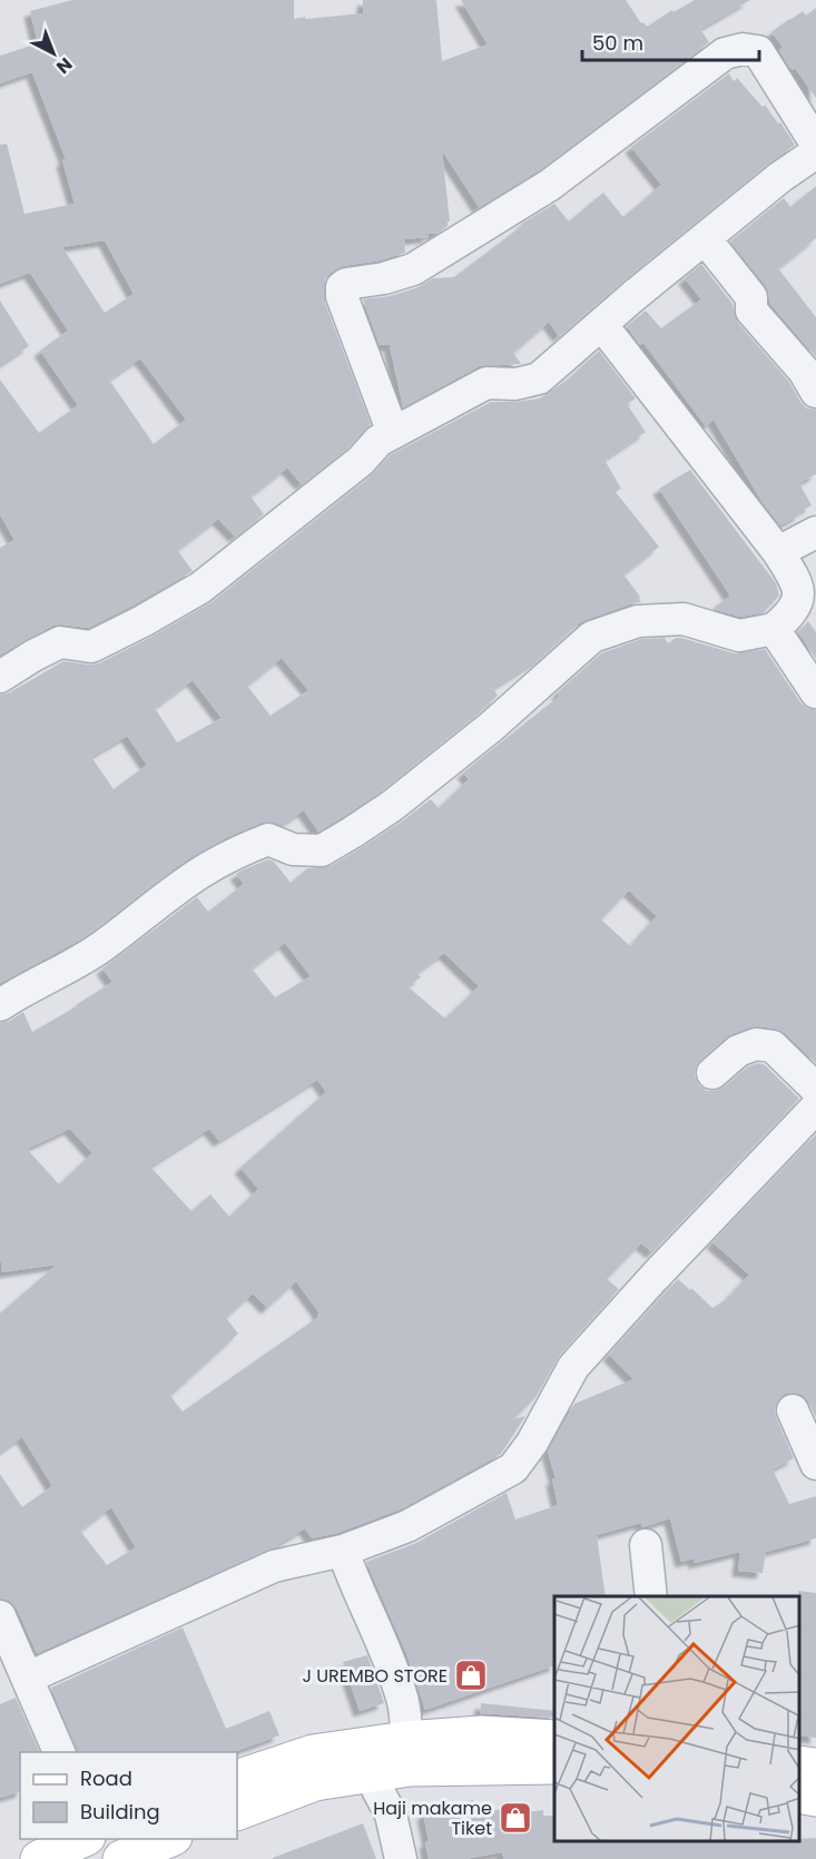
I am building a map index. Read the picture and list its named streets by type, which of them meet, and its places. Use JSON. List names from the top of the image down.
{
  "places": {
    "shop": ["J UREMBO STORE", "Haji makame Tiket"]
  },
  "legend": ["Road", "Building"],
  "scale_bar": "50 m",
  "north": "bottom right"
}
